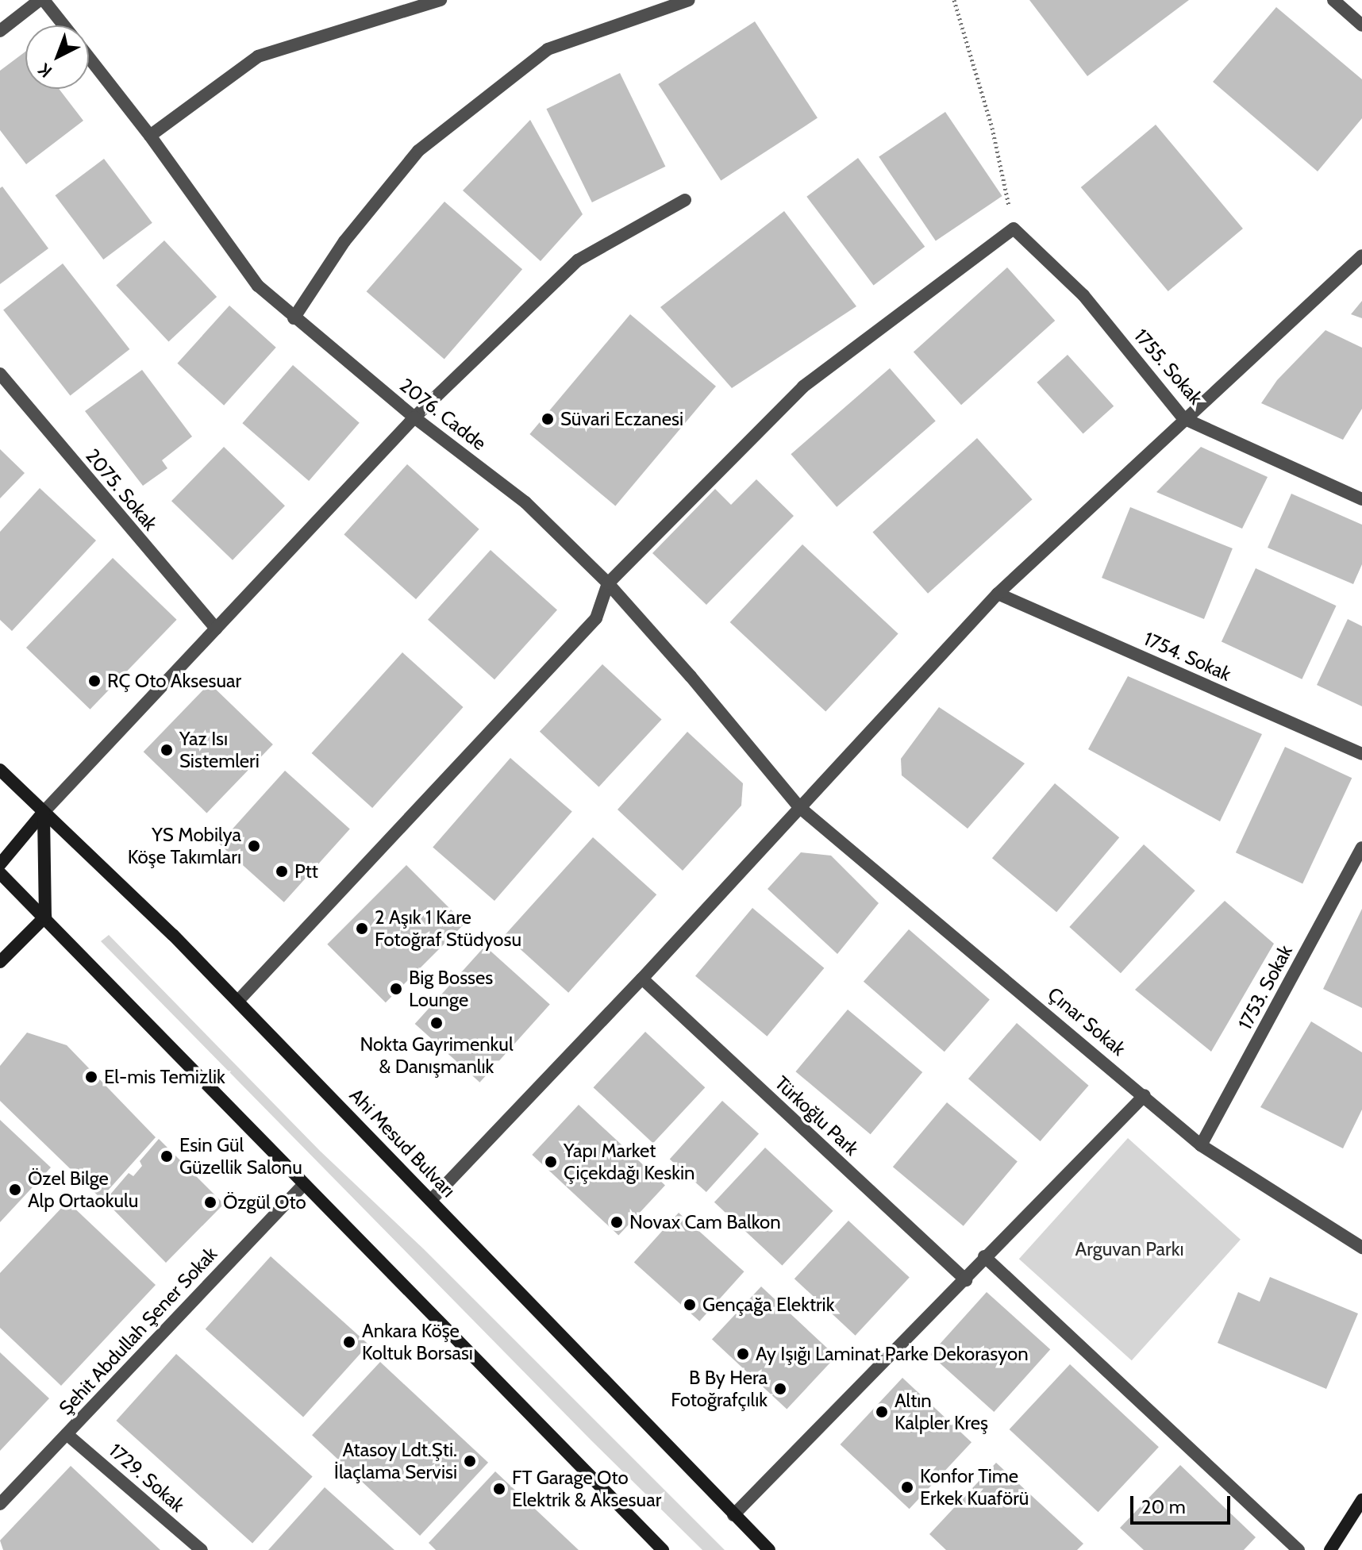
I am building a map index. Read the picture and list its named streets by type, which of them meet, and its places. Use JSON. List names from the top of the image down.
{
  "streets": {
    "main road": ["Ahi Mesud Bulvarı"],
    "street": [
      "1755. Sokak",
      "2076. Cadde",
      "2075. Sokak",
      "1754. Sokak",
      "1753. Sokak",
      "Çınar Sokak",
      "Türkoğlu Park",
      "Şehit Abdullah Şener Sokak",
      "1729. Sokak"
    ]
  },
  "crossings": [
    ["2076. Cadde", "Çınar Sokak"],
    ["1753. Sokak", "Çınar Sokak"],
    ["Şehit Abdullah Şener Sokak", "1729. Sokak"]
  ],
  "parks": ["Arguvan Parkı"],
  "places": [
    "Süvari Eczanesi",
    "RÇ Oto Aksesuar",
    "Yaz Isı Sistemleri",
    "YS Mobilya Köşe Takımları",
    "Ptt",
    "2 Aşık 1 Kare Fotoğraf Stüdyosu",
    "Big Bosses Lounge",
    "Nokta Gayrimenkul & Danışmanlık",
    "El-mis Temizlik",
    "Esin Gül Güzellik Salonu",
    "Yapı Market Çiçekdağı Keskin",
    "Özel Bilge Alp Ortaokulu",
    "Özgül Oto",
    "Novax Cam Balkon",
    "Gençağa Elektrik",
    "Ankara Köşe Koltuk Borsası",
    "Ay Işığı Laminat Parke Dekorasyon",
    "B By Hera Fotoğrafçılık",
    "Altın Kalpler Kreş",
    "Atasoy Ldt.Şti. İlaçlama Servisi",
    "Konfor Time Erkek Kuaförü",
    "FT Garage Oto Elektrik & Aksesuar"
  ],
  "scale_bar": "20 m",
  "north": "bottom left"
}
